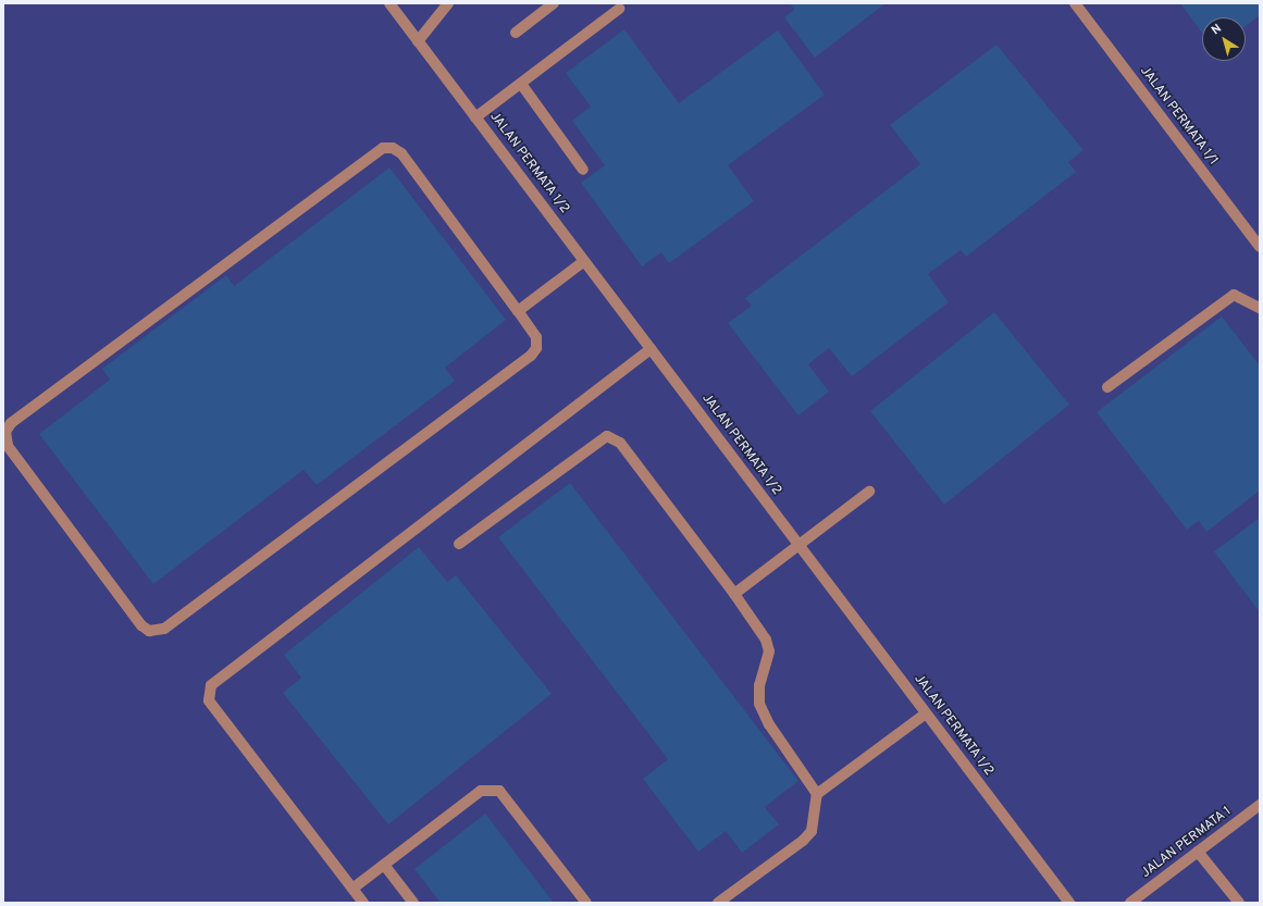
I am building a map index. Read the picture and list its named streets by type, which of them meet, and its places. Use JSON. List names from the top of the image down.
{
  "streets": {
    "street": ["JALAN PERMATA 1/1", "JALAN PERMATA 1/2", "JALAN PERMATA 1"]
  },
  "north": "top left"
}
